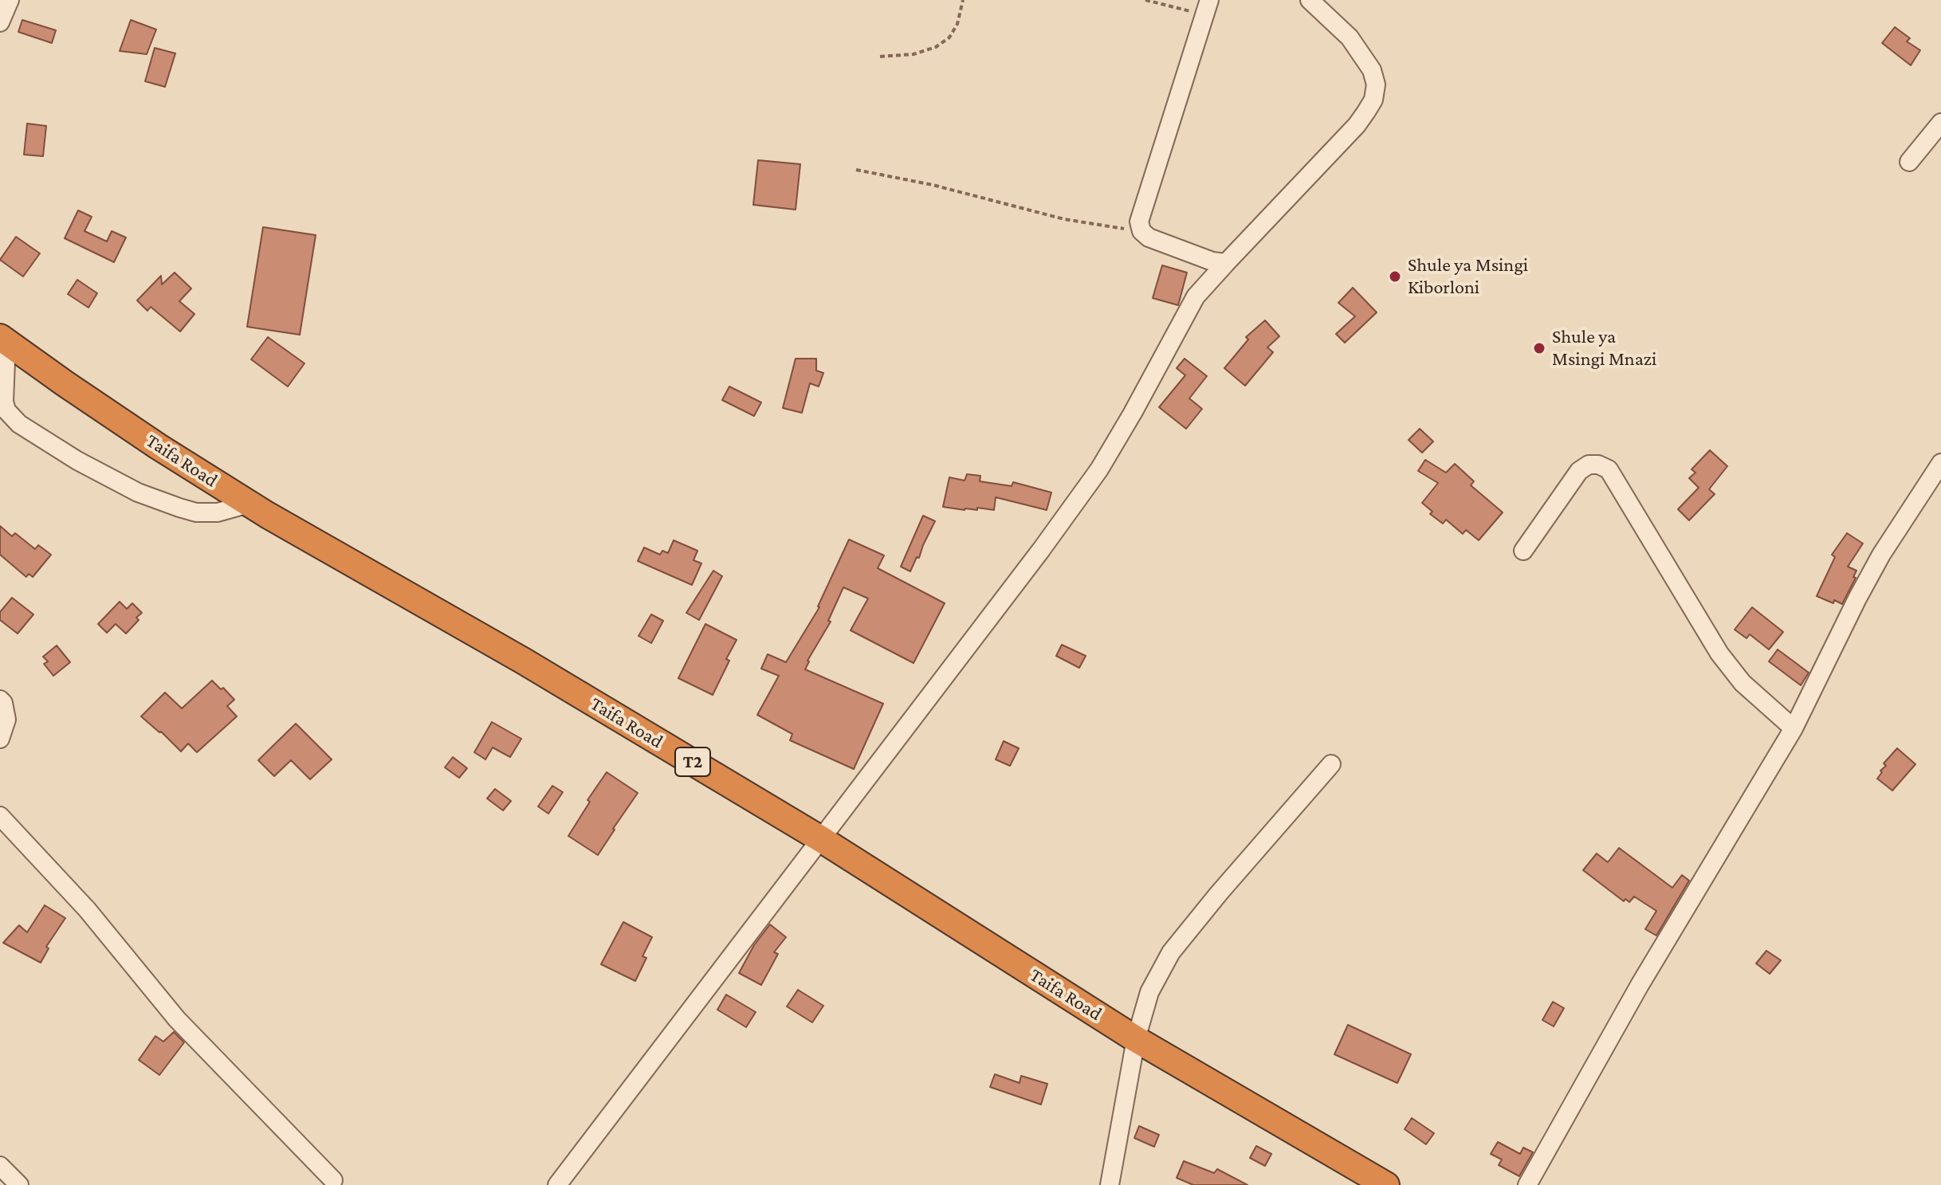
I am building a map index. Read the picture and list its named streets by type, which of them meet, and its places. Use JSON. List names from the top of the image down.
{
  "streets": {
    "highway": ["Taifa Road", "T2"]
  },
  "places": ["Shule ya Msingi Kiborloni", "Shule ya Msingi Mnazi"]
}
